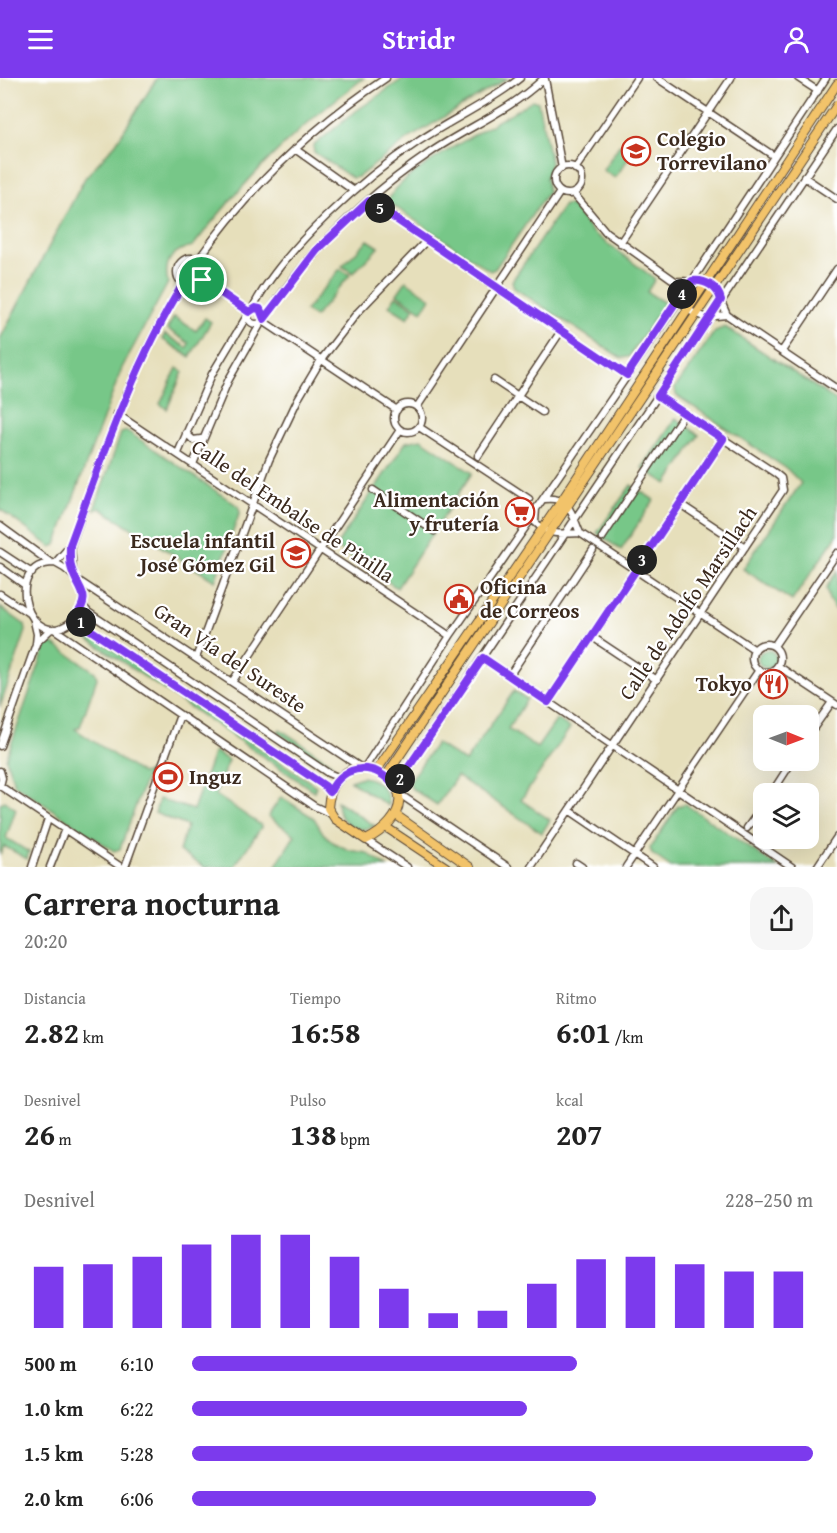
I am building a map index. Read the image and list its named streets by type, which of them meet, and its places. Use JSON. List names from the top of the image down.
{
  "streets": {
    "street": ["Calle del Embalse de Pinilla", "Calle de Adolfo Marsillach", "Gran Vía del Sureste"]
  },
  "places": {
    "school or university": ["Colegio Torrevilano", "Escuela infantil José Gómez Gil"],
    "supermarket": ["Alimentación y frutería"],
    "public building": ["Oficina de Correos"],
    "restaurant": ["Tokyo"],
    "sports": ["Inguz"]
  },
  "north": "right",
  "page": {
    "header": "Stridr",
    "pins": [
      "5",
      "4",
      "3",
      "1",
      "2"
    ],
    "heading": ["Carrera nocturna", "20:20"],
    "stats": [
      ["Distancia", "2.82 km"],
      ["Tiempo", "16:58"],
      ["Ritmo", "6:01 /km"],
      ["Desnivel", "26 m"],
      ["Pulso", "138 bpm"],
      ["kcal", "207"]
    ],
    "chart": ["Desnivel", "228–250 m"],
    "list": [
      {
        "name": "500 m",
        "note": "6:10"
      },
      {
        "name": "1.0 km",
        "note": "6:22"
      },
      {
        "name": "1.5 km",
        "note": "5:28"
      },
      {
        "name": "2.0 km",
        "note": "6:06"
      }
    ]
  }
}
